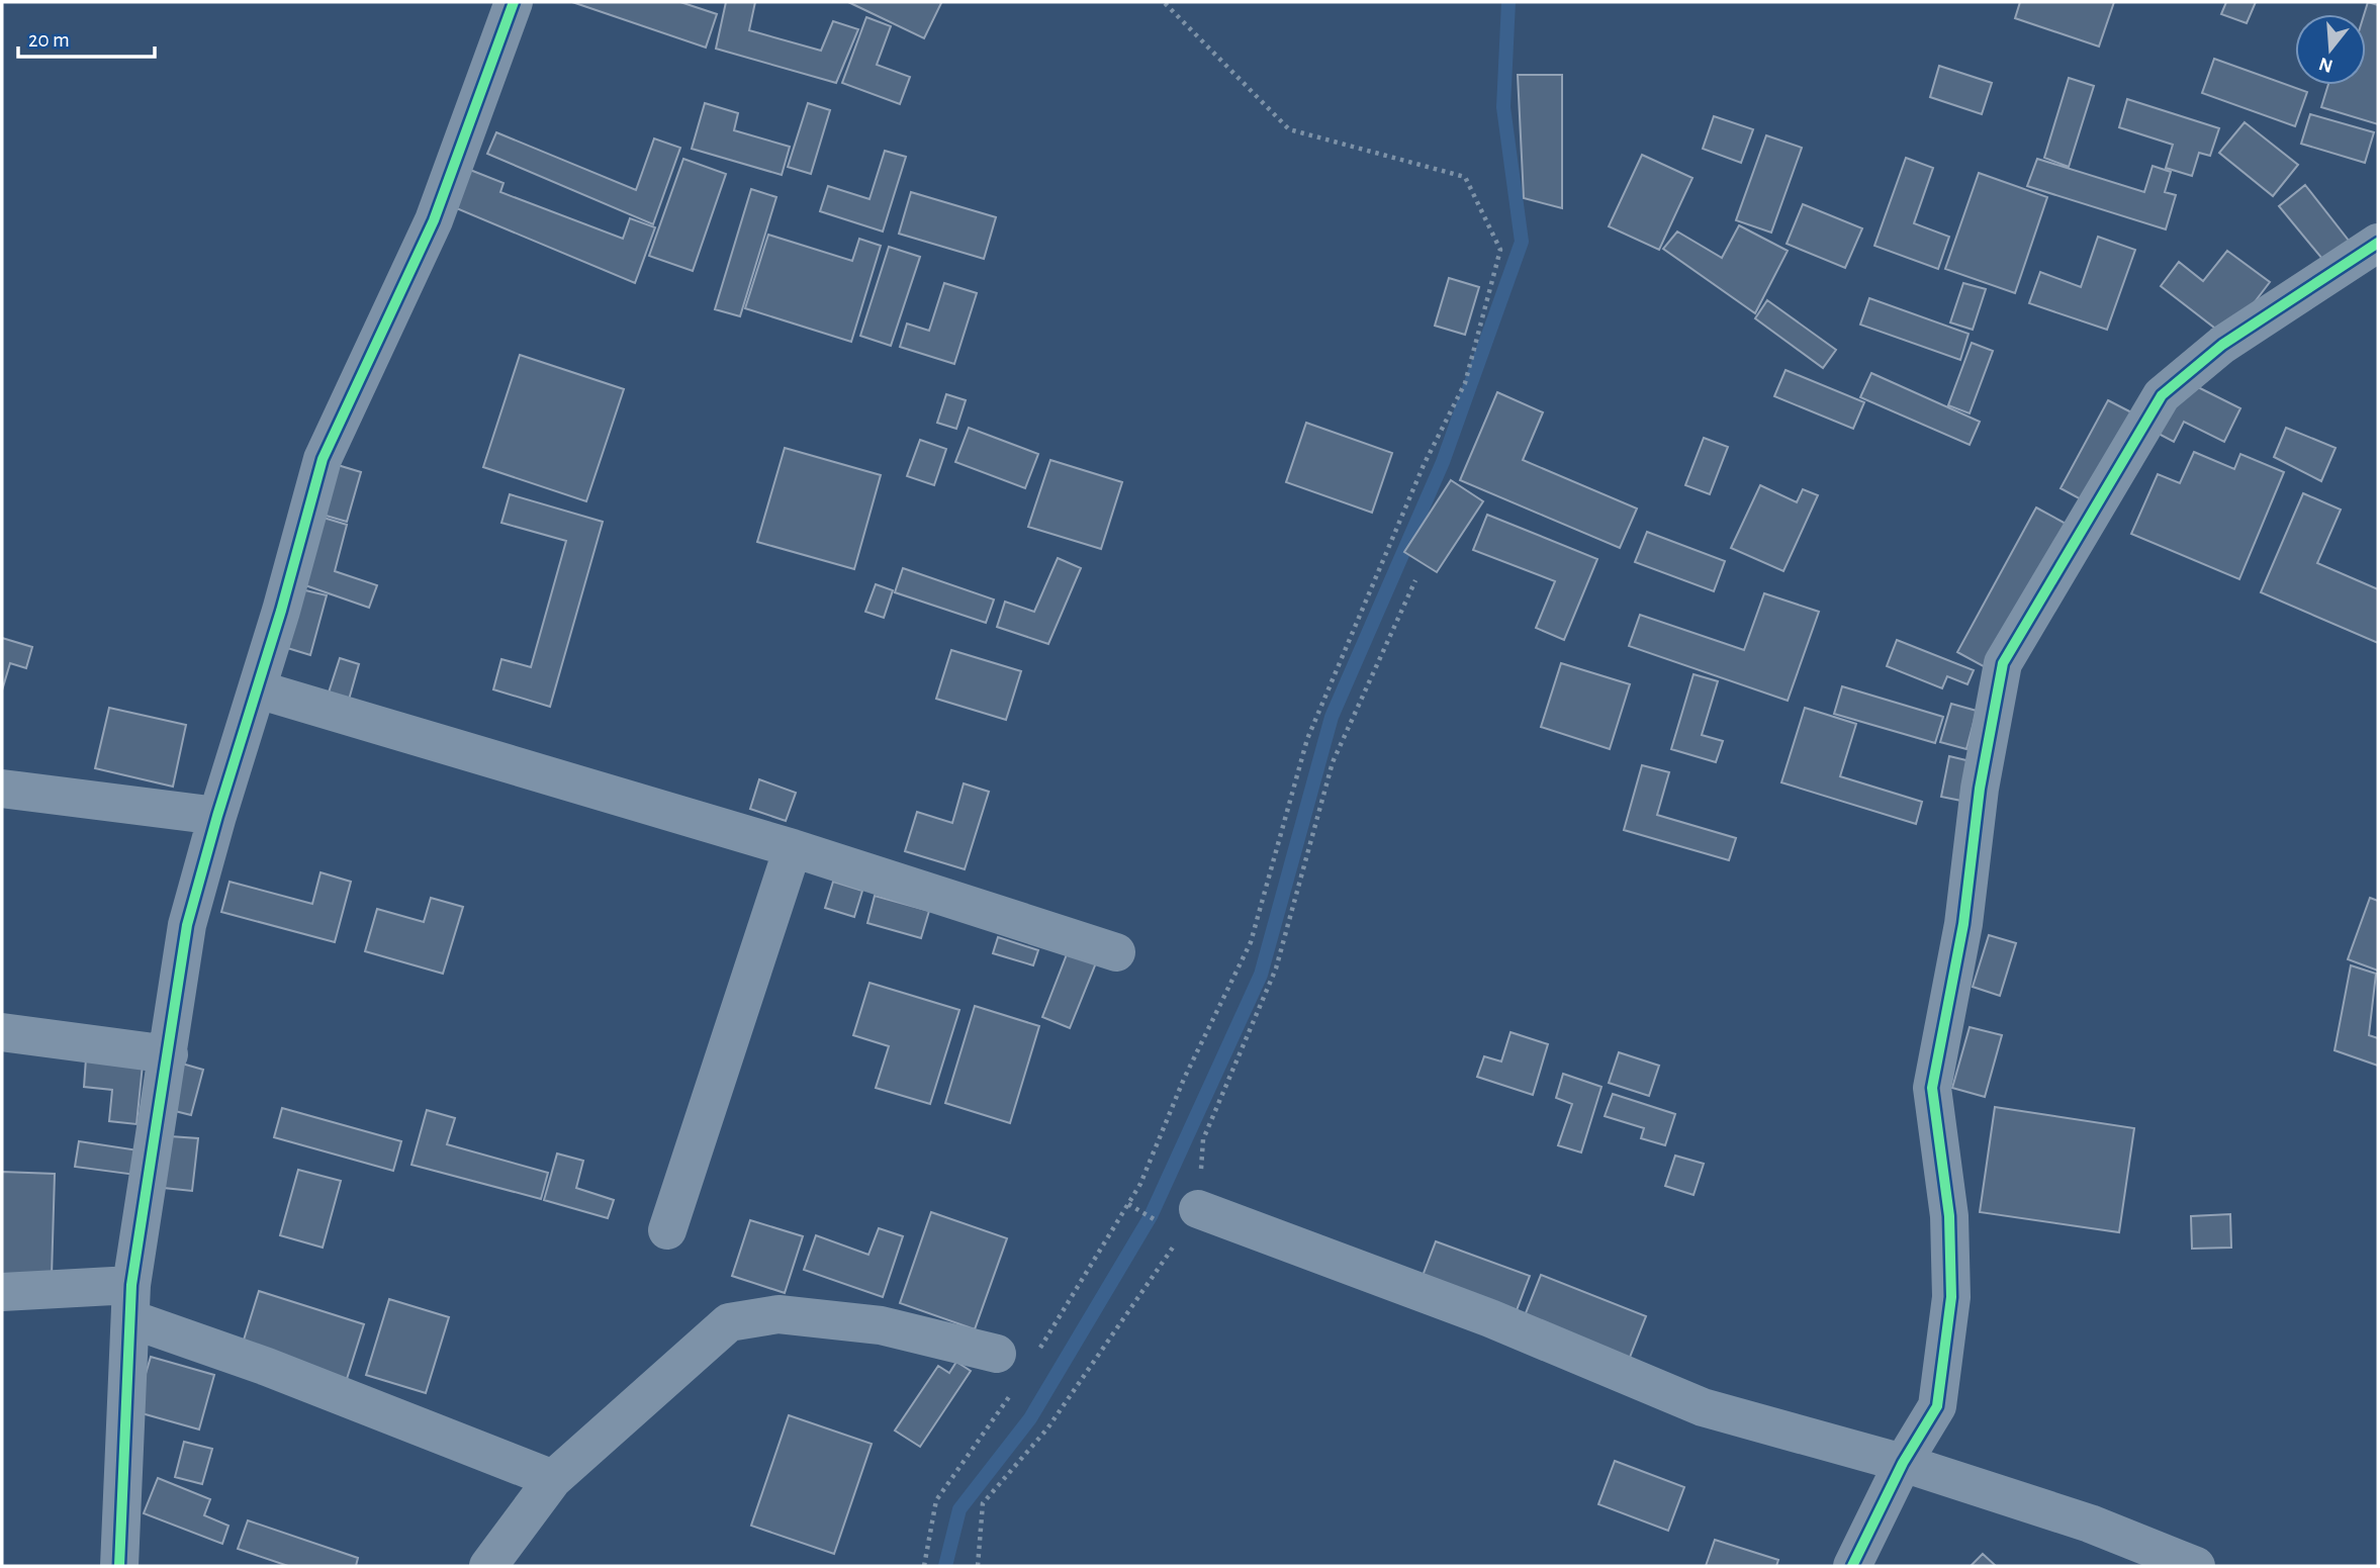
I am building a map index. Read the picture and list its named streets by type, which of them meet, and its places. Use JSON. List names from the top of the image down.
{
  "scale_bar": "20 m",
  "north": "bottom"
}
